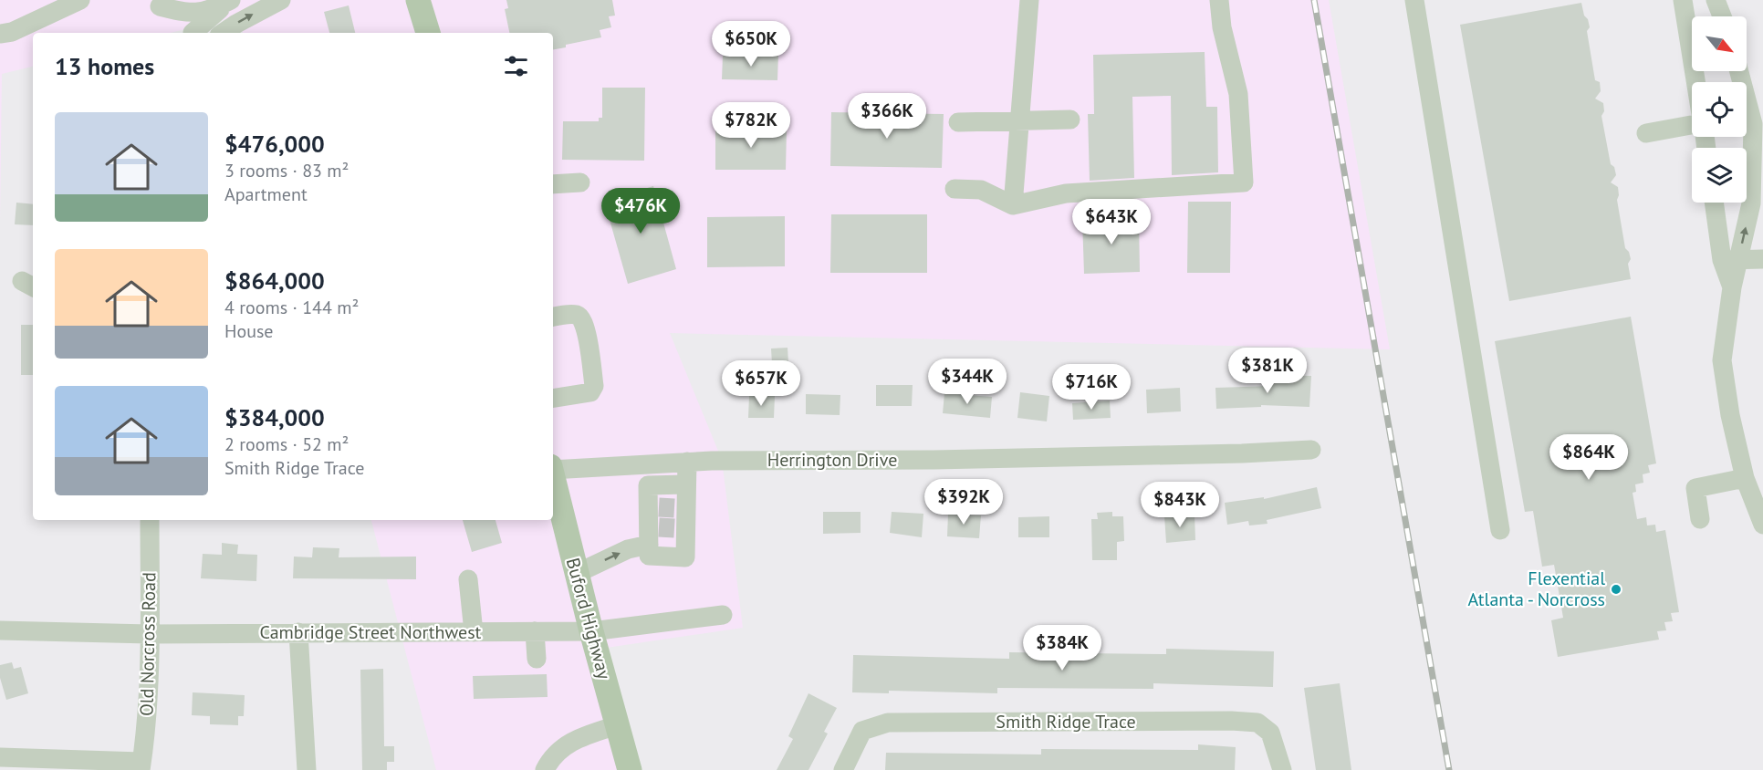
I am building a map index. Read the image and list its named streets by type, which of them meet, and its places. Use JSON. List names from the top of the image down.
{
  "streets": {
    "main road": ["Buford Highway"],
    "street": [
      "Herrington Drive",
      "Cambridge Street Northwest",
      "Old Norcross Road",
      "Smith Ridge Trace"
    ]
  },
  "crossings": [
    ["Buford Highway", "Cambridge Street Northwest"],
    ["Cambridge Street Northwest", "Old Norcross Road"]
  ],
  "places": ["Flexential Atlanta - Norcross"],
  "north": "bottom right",
  "page": {
    "price": [
      "$650K",
      "$366K",
      "$782K",
      "$476K",
      "$643K",
      "$381K",
      "$344K",
      "$657K",
      "$716K",
      "$864K",
      "$392K",
      "$843K",
      "$384K"
    ],
    "heading": "13 homes",
    "list": [
      {
        "name": "$476,000",
        "note": "3 rooms · 83 m² · Apartment"
      },
      {
        "name": "$864,000",
        "note": "4 rooms · 144 m² · House"
      },
      {
        "name": "$384,000",
        "note": "2 rooms · 52 m² · Smith Ridge Trace"
      }
    ]
  }
}
